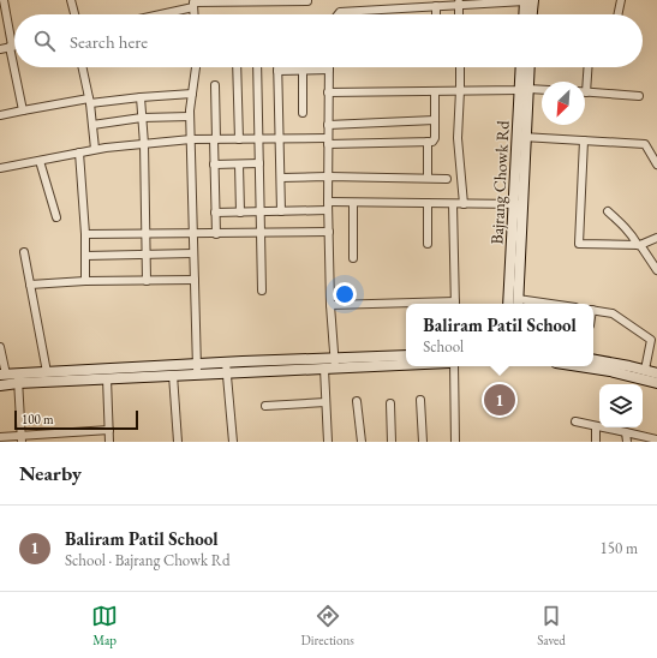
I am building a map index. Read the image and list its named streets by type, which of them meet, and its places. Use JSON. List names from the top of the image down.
{
  "streets": {
    "street": ["Bajrang Chowk Rd"]
  },
  "scale_bar": "100 m",
  "north": "bottom left",
  "page": {
    "search": "Search here",
    "popup": ["Baliram Patil School", "School"],
    "pins": "1",
    "scale": "100 m",
    "heading": "Nearby",
    "list": [
      {
        "mark": "1",
        "name": "Baliram Patil School",
        "note": "School · Bajrang Chowk Rd",
        "value": "150 m"
      }
    ],
    "nav": ["Map", "Directions", "Saved"]
  }
}
